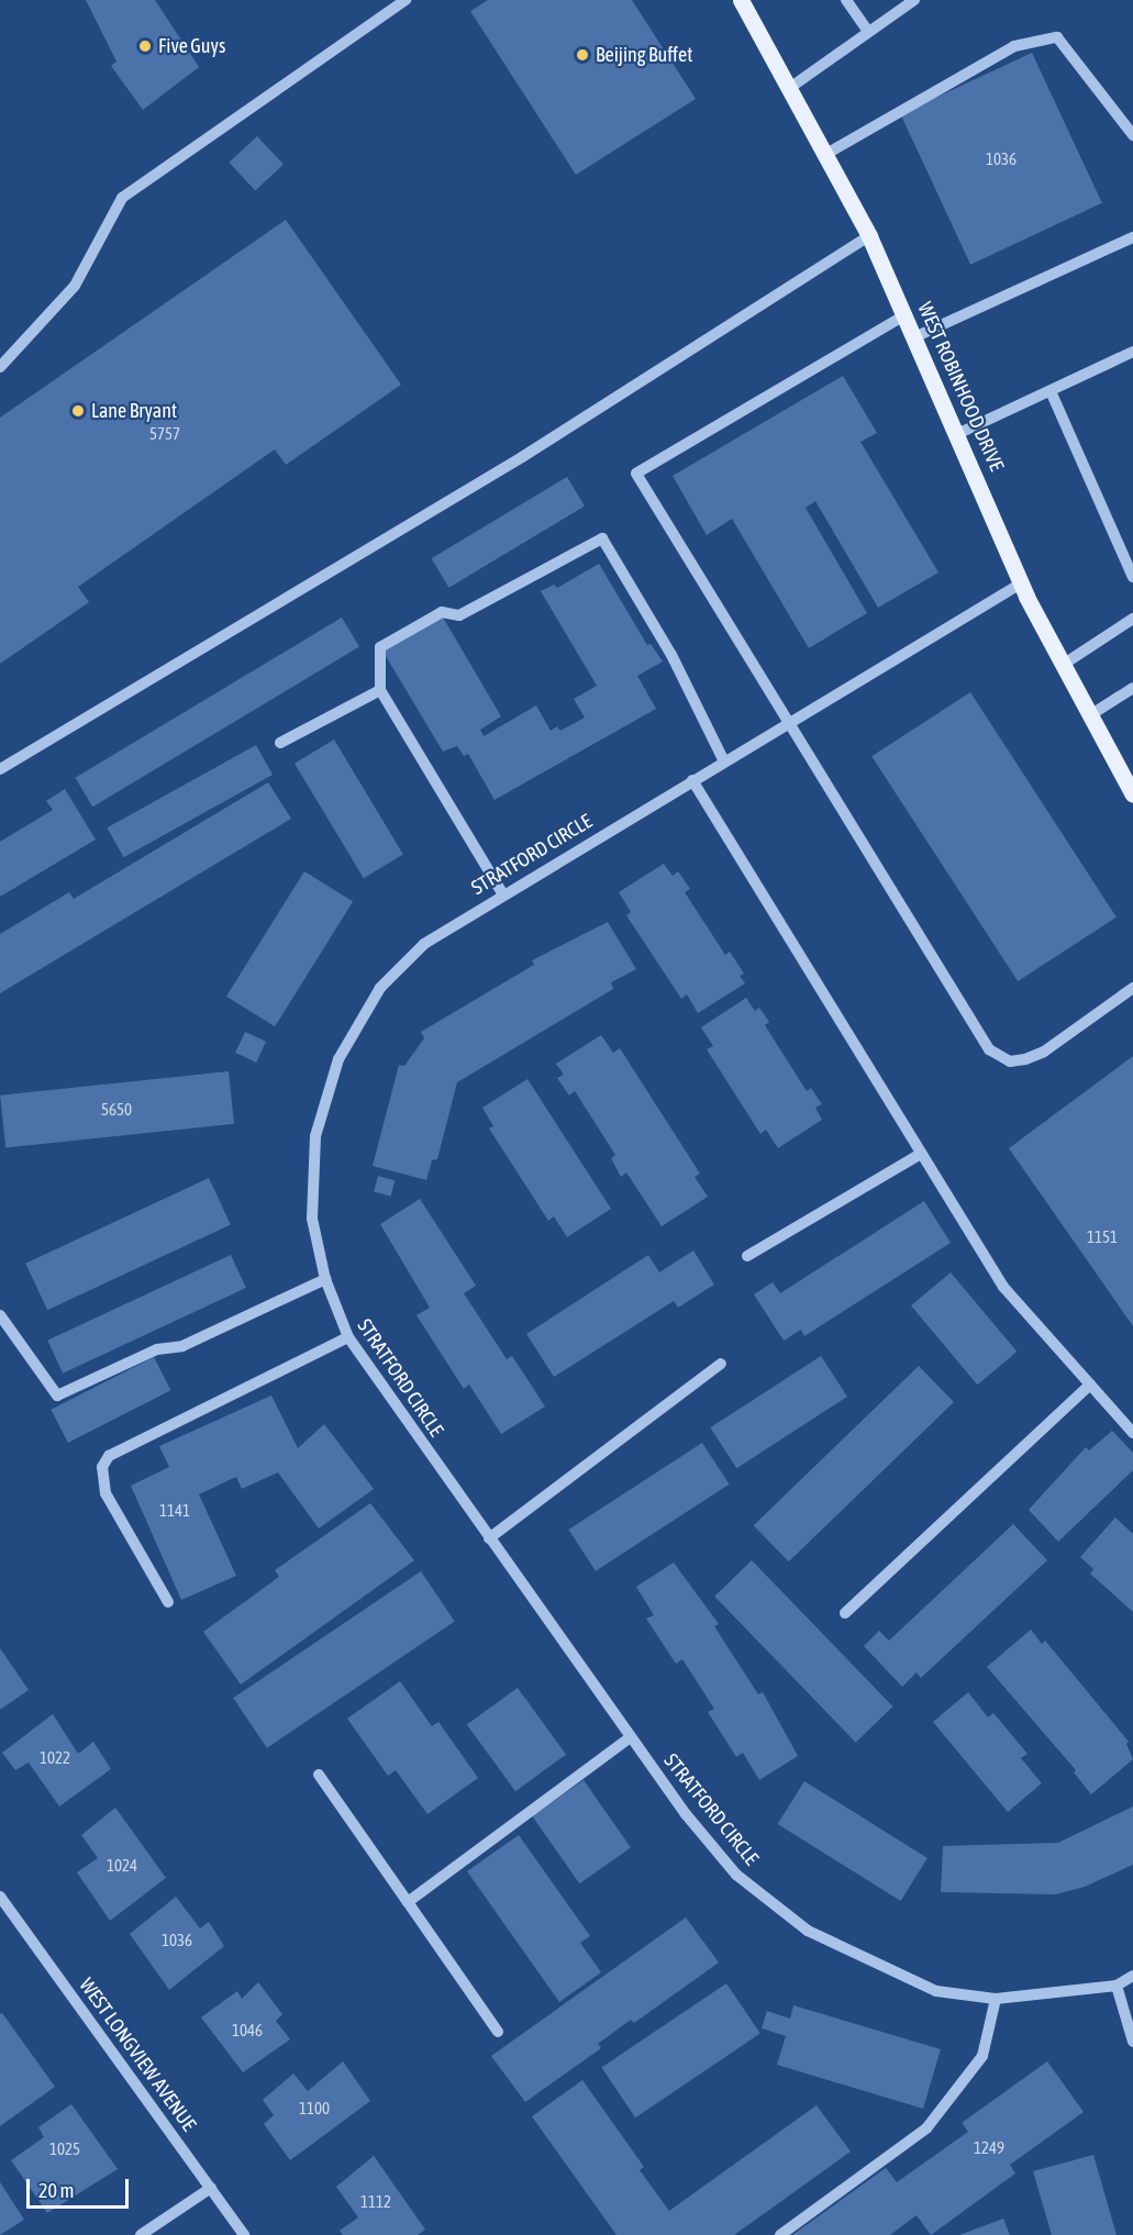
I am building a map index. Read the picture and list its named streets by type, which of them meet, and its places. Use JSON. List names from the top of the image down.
{
  "streets": {
    "main road": ["WEST ROBINHOOD DRIVE"],
    "street": ["STRATFORD CIRCLE", "WEST LONGVIEW AVENUE"]
  },
  "crossings": [
    ["WEST ROBINHOOD DRIVE", "STRATFORD CIRCLE"]
  ],
  "places": ["Five Guys", "Beijing Buffet", "Lane Bryant"],
  "house_numbers": [
    "1036",
    "5757",
    "5650",
    "1151",
    "1141",
    "1022",
    "1024",
    "1036",
    "1046",
    "1100",
    "1249",
    "1025",
    "1112"
  ],
  "scale_bar": "20 m"
}
